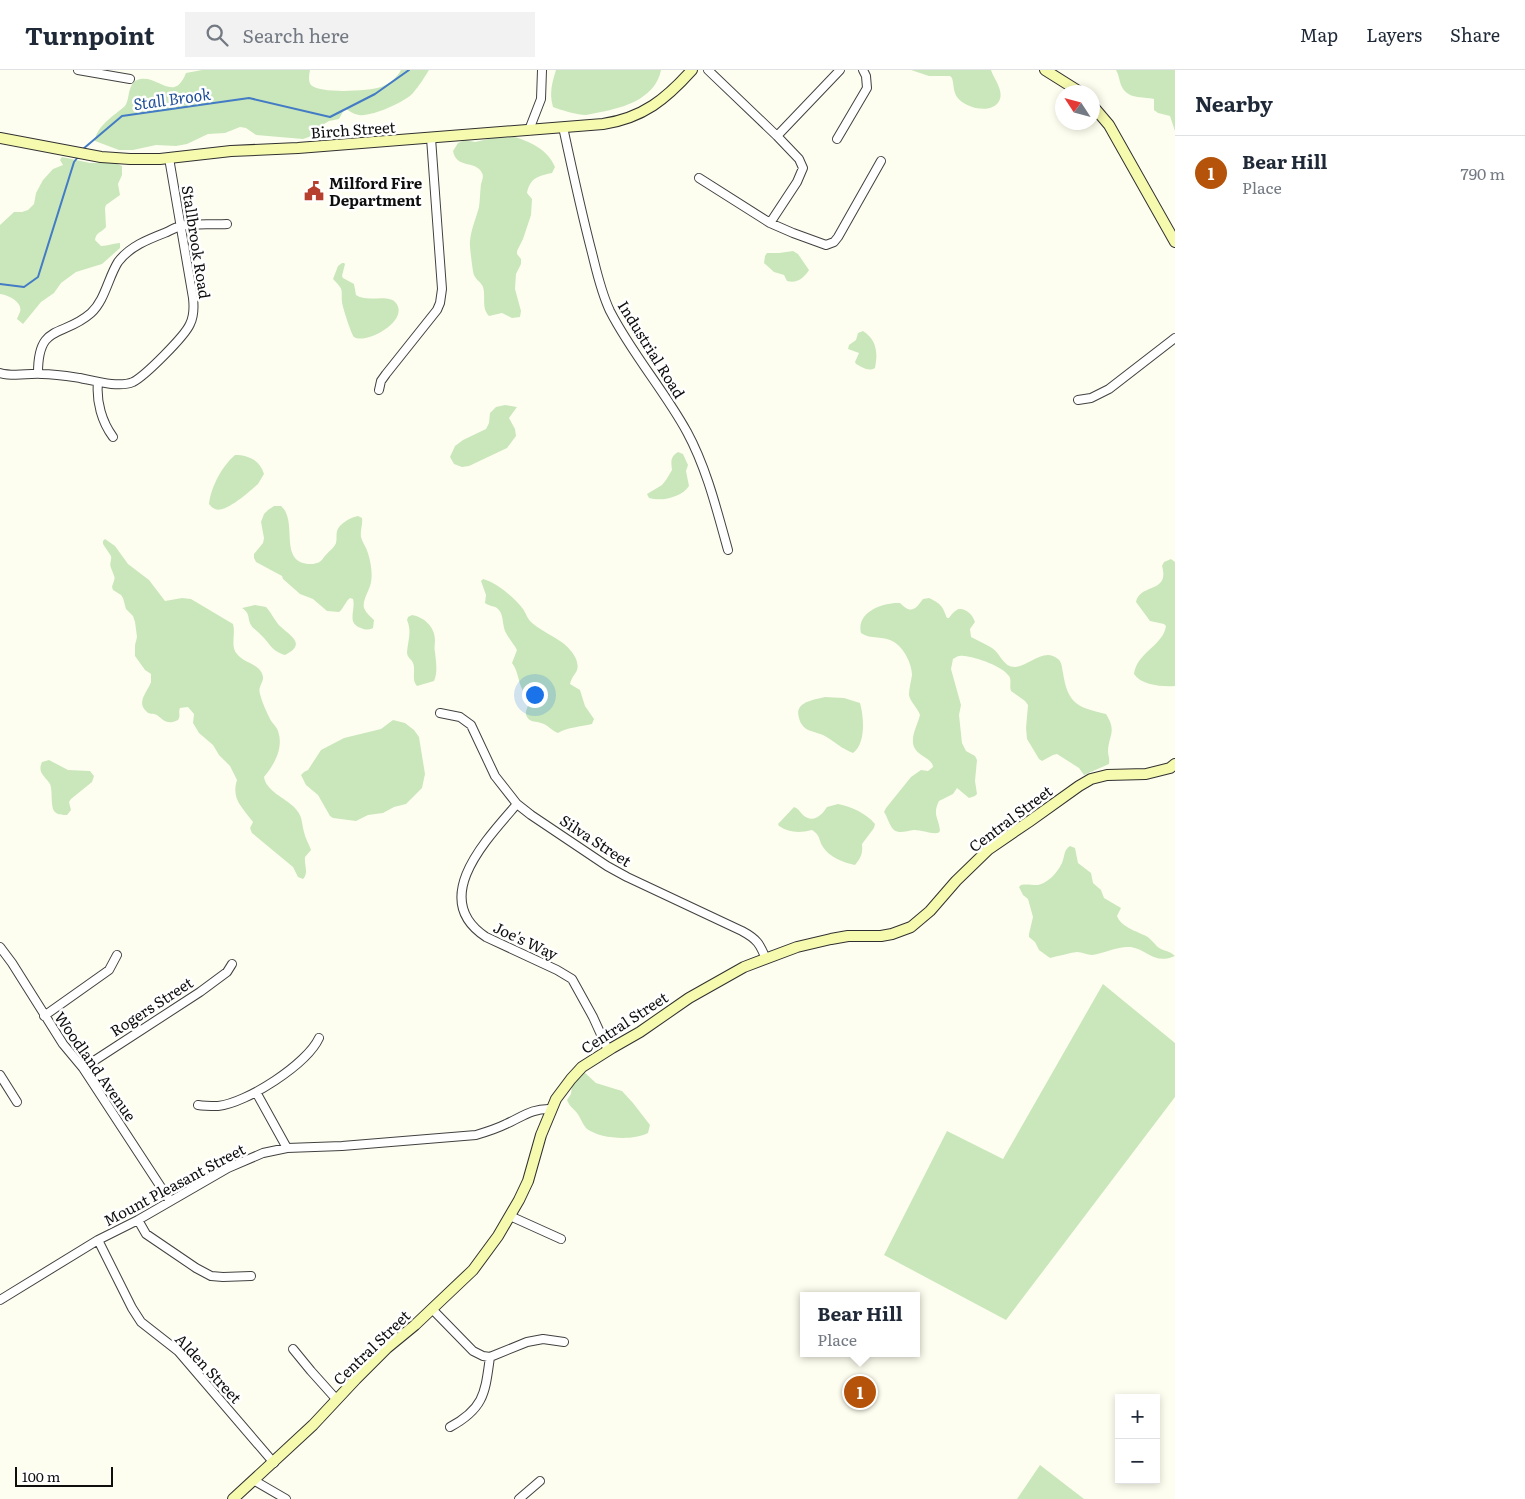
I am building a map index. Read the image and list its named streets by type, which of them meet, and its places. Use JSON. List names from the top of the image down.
{
  "streets": {
    "street": [
      "Birch Street",
      "Stallbrook Road",
      "Industrial Road",
      "Central Street",
      "Silva Street",
      "Joe's Way",
      "Rogers Street",
      "Woodland Avenue",
      "Mount Pleasant Street",
      "Alden Street"
    ]
  },
  "crossings": [
    ["Birch Street", "Stallbrook Road"],
    ["Birch Street", "Industrial Road"],
    ["Central Street", "Silva Street"],
    ["Central Street", "Joe's Way"],
    ["Central Street", "Mount Pleasant Street"],
    ["Central Street", "Alden Street"],
    ["Silva Street", "Joe's Way"],
    ["Rogers Street", "Woodland Avenue"],
    ["Woodland Avenue", "Mount Pleasant Street"],
    ["Mount Pleasant Street", "Alden Street"]
  ],
  "water": ["Stall Brook"],
  "places": {
    "public building": ["Milford Fire Department"]
  },
  "scale_bar": "100 m",
  "north": "top left",
  "page": {
    "header": "Turnpoint",
    "search": "Search here",
    "nav": ["Map", "Layers", "Share"],
    "heading": "Nearby",
    "list": [
      {
        "mark": "1",
        "name": "Bear Hill",
        "note": "Place",
        "value": "790 m"
      }
    ],
    "popup": ["Bear Hill", "Place"],
    "pins": "1",
    "map_buttons": ["+", "−"],
    "scale": "100 m"
  }
}
